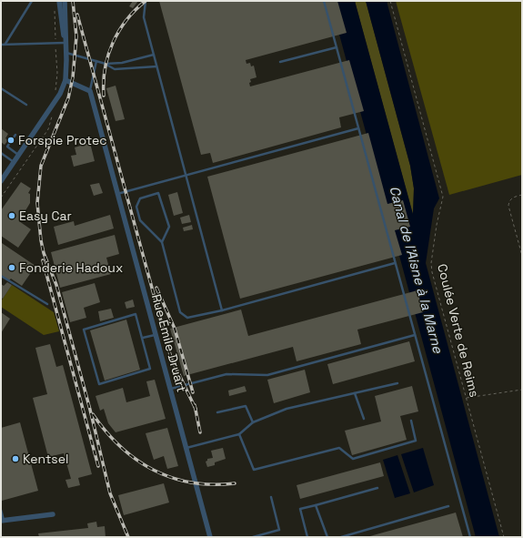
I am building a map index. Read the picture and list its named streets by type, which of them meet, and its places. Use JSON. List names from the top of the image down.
{
  "streets": {
    "street": ["Rue Émile Druart"],
    "path": ["Coulée Verte de Reims"]
  },
  "water": ["Canal de l'Aisne à la Marne"],
  "places": [
    "Forspie Protec",
    "Easy Car",
    "Fonderie Hadoux",
    "Kentsel"
  ]
}
